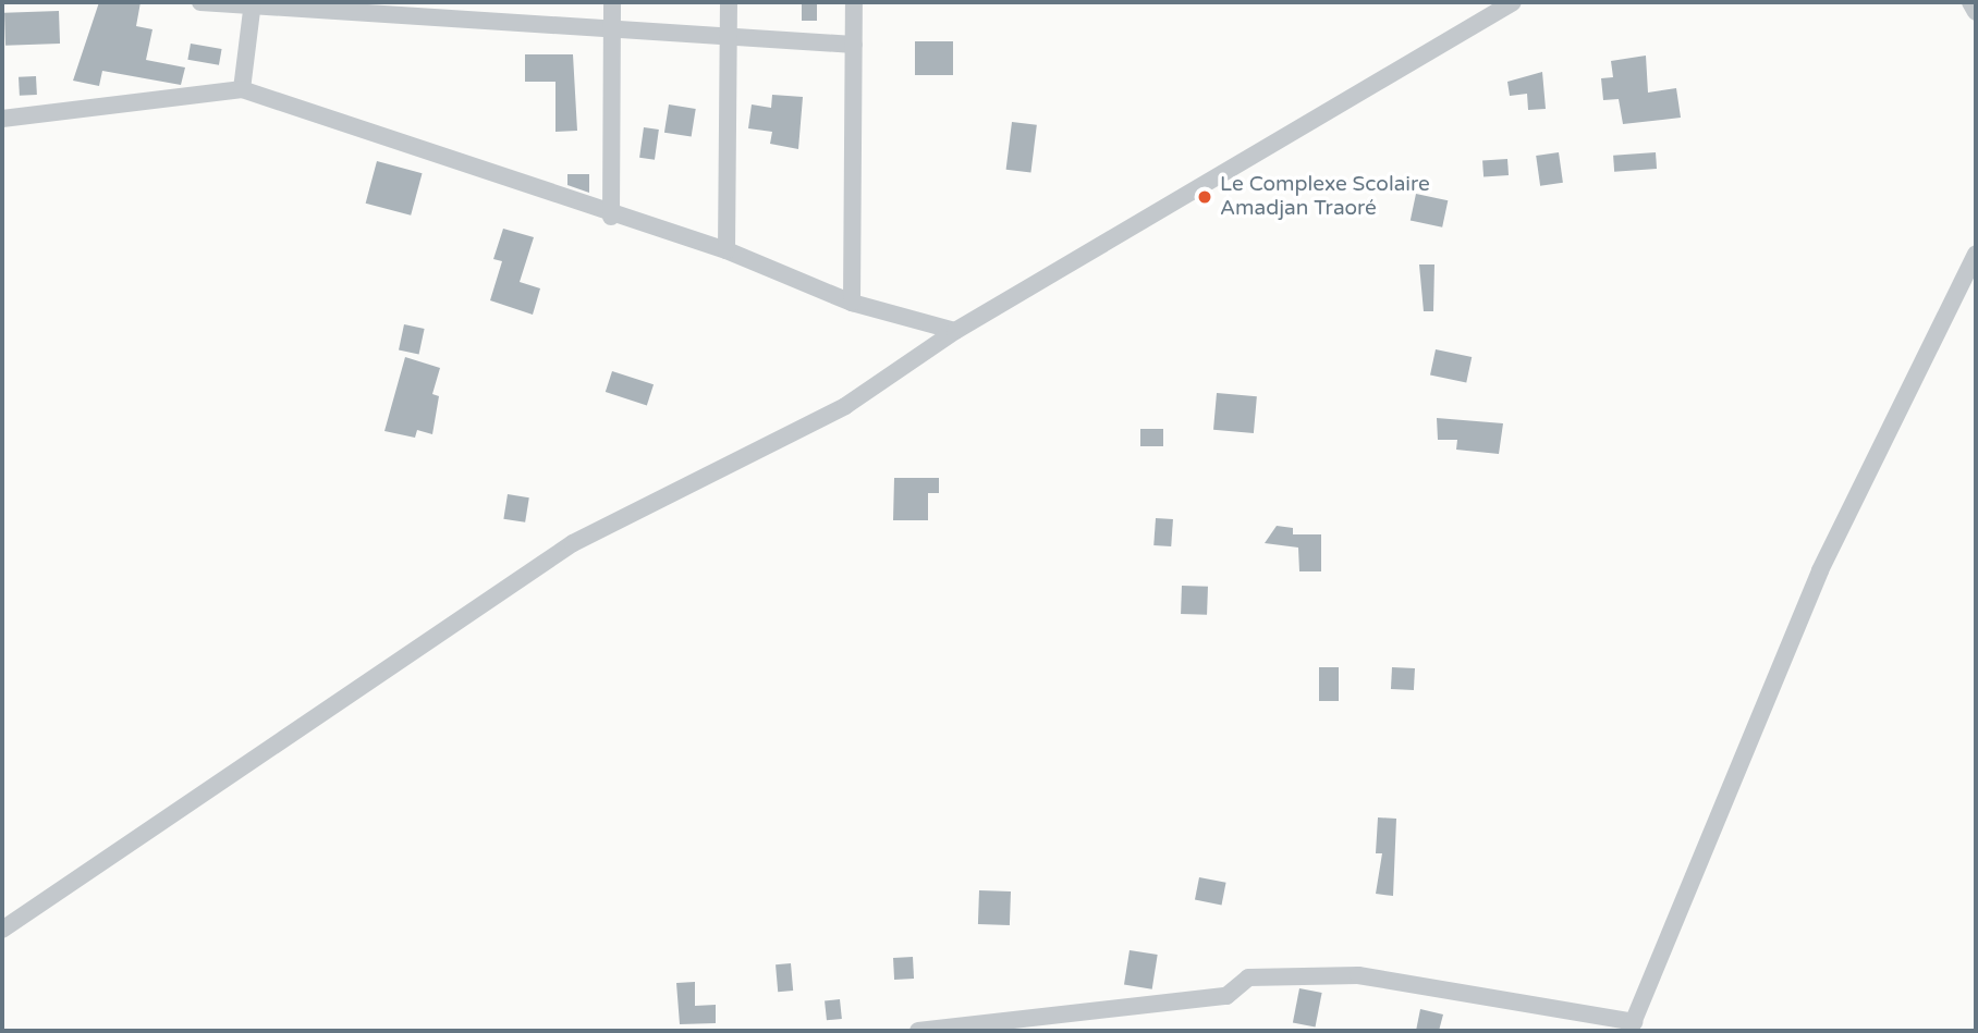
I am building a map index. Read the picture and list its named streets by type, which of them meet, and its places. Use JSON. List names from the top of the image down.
{
  "places": ["Le Complexe Scolaire Amadjan Traoré"]
}
